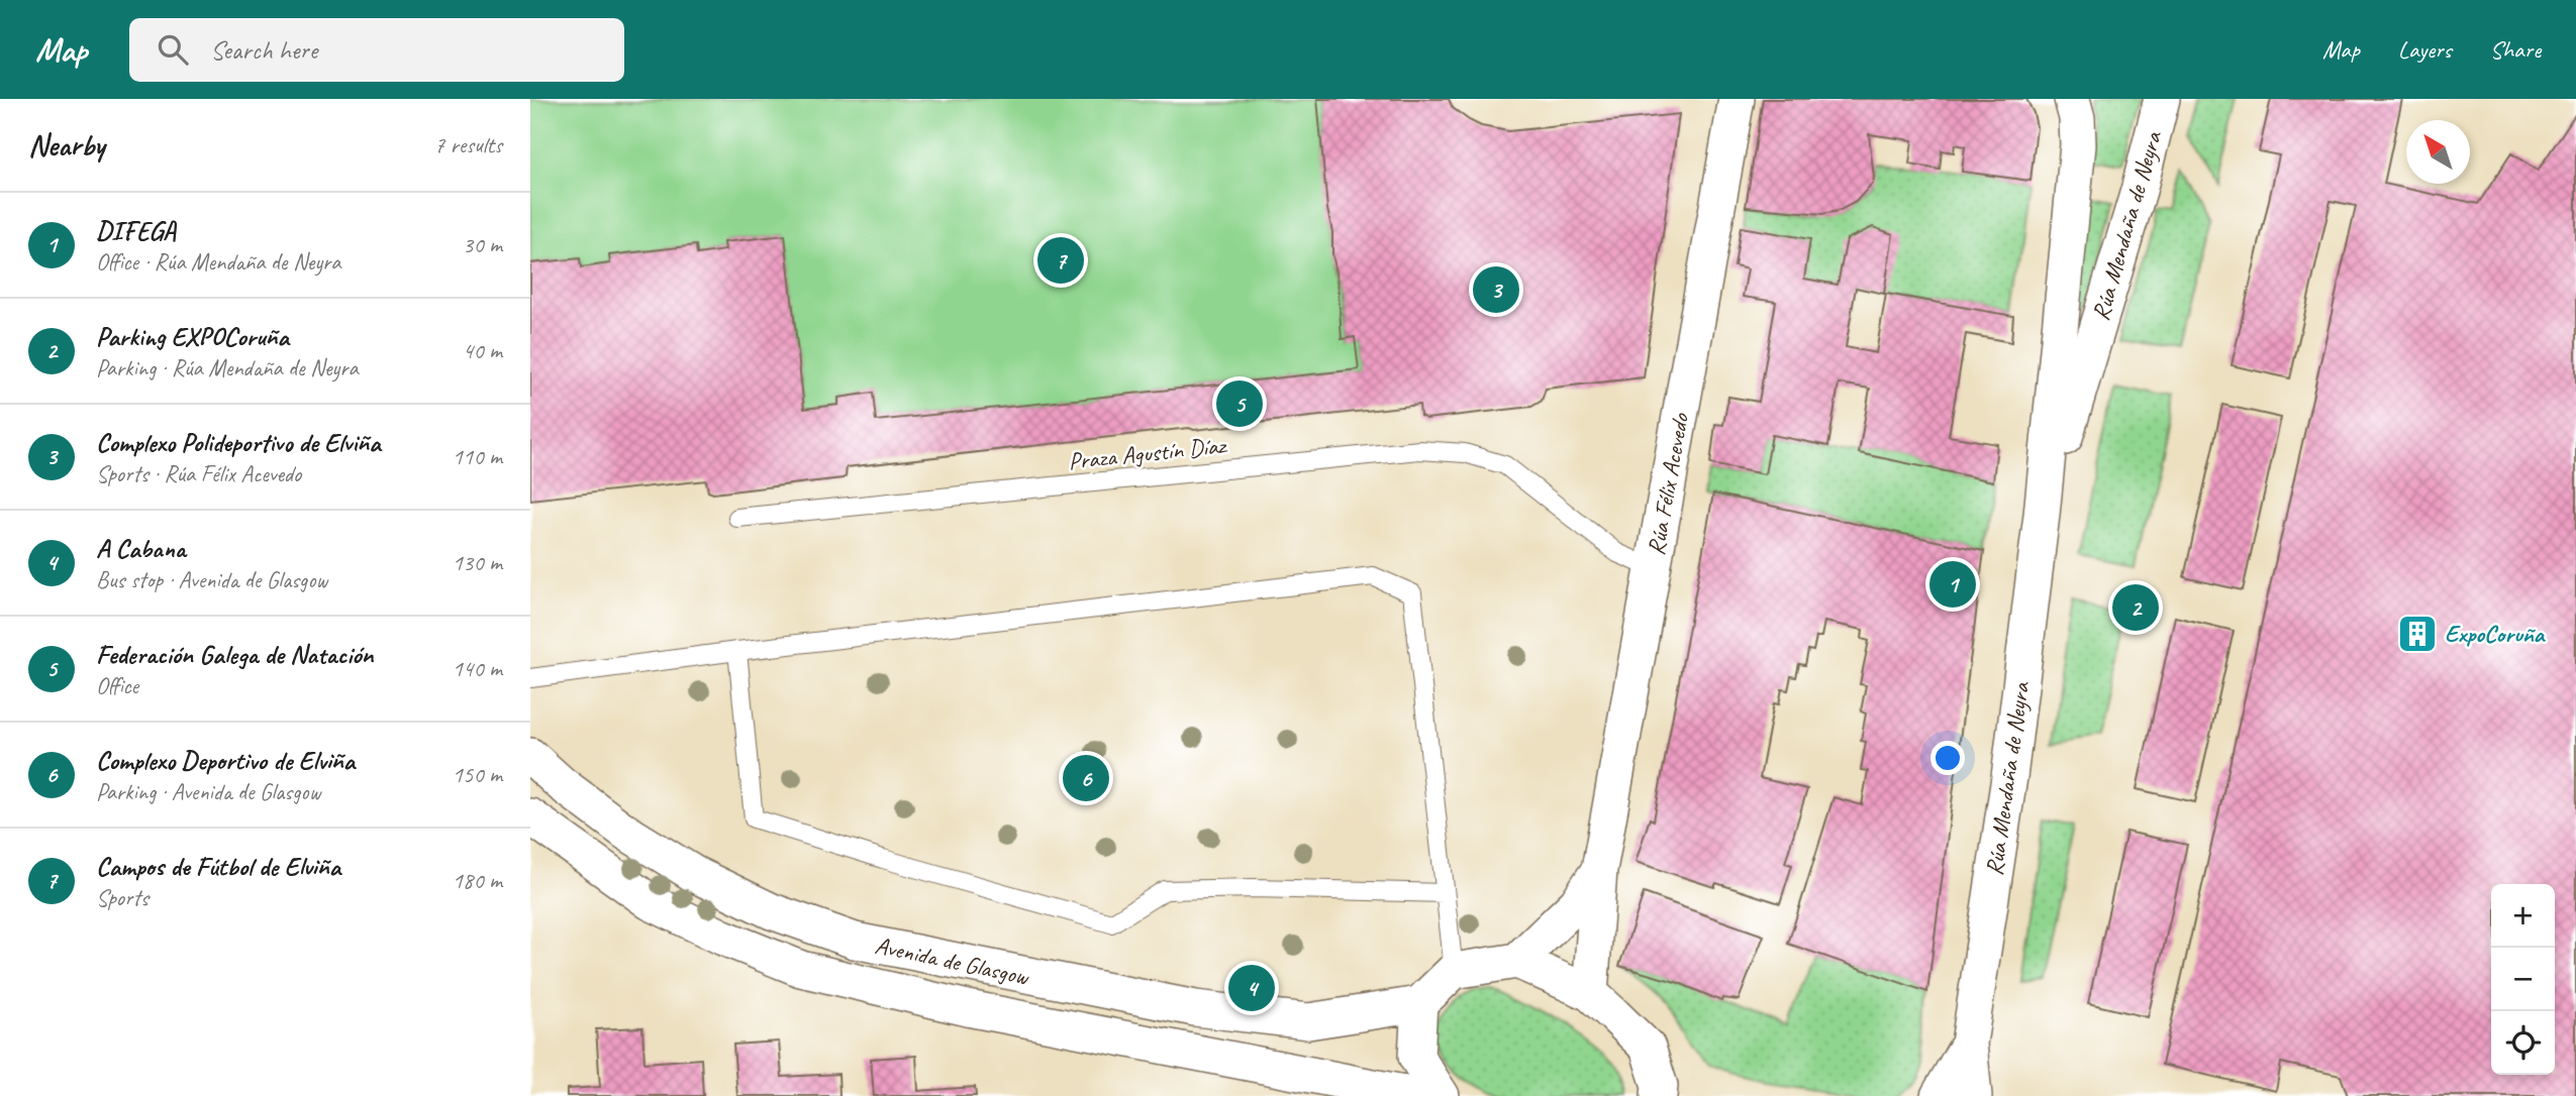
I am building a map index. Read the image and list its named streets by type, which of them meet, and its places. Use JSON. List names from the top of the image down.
{
  "streets": {
    "street": ["Rúa Mendaña de Neyra", "Rúa Félix Acevedo", "Avenida de Glasgow"],
    "lane": ["Praza Agustín Díaz"]
  },
  "crossings": [
    ["Praza Agustín Díaz", "Rúa Félix Acevedo"]
  ],
  "places": {
    "building": ["ExpoCoruña"]
  },
  "north": "top left",
  "page": {
    "header": "Map",
    "search": "Search here",
    "nav": ["Map", "Layers", "Share"],
    "heading": ["Nearby", "7 results"],
    "list": [
      {
        "mark": "1",
        "name": "DIFEGA",
        "note": "Office · Rúa Mendaña de Neyra",
        "value": "30 m"
      },
      {
        "mark": "2",
        "name": "Parking EXPOCoruña",
        "note": "Parking · Rúa Mendaña de Neyra",
        "value": "40 m"
      },
      {
        "mark": "3",
        "name": "Complexo Polideportivo de Elviña",
        "note": "Sports · Rúa Félix Acevedo",
        "value": "110 m"
      },
      {
        "mark": "4",
        "name": "A Cabana",
        "note": "Bus stop · Avenida de Glasgow",
        "value": "130 m"
      },
      {
        "mark": "5",
        "name": "Federación Galega de Natación",
        "note": "Office",
        "value": "140 m"
      },
      {
        "mark": "6",
        "name": "Complexo Deportivo de Elviña",
        "note": "Parking · Avenida de Glasgow",
        "value": "150 m"
      },
      {
        "mark": "7",
        "name": "Campos de Fútbol de Elviña",
        "note": "Sports",
        "value": "180 m"
      }
    ],
    "pins": [
      "7",
      "3",
      "5",
      "1",
      "2",
      "6",
      "4"
    ],
    "map_buttons": ["+", "−"]
  }
}
